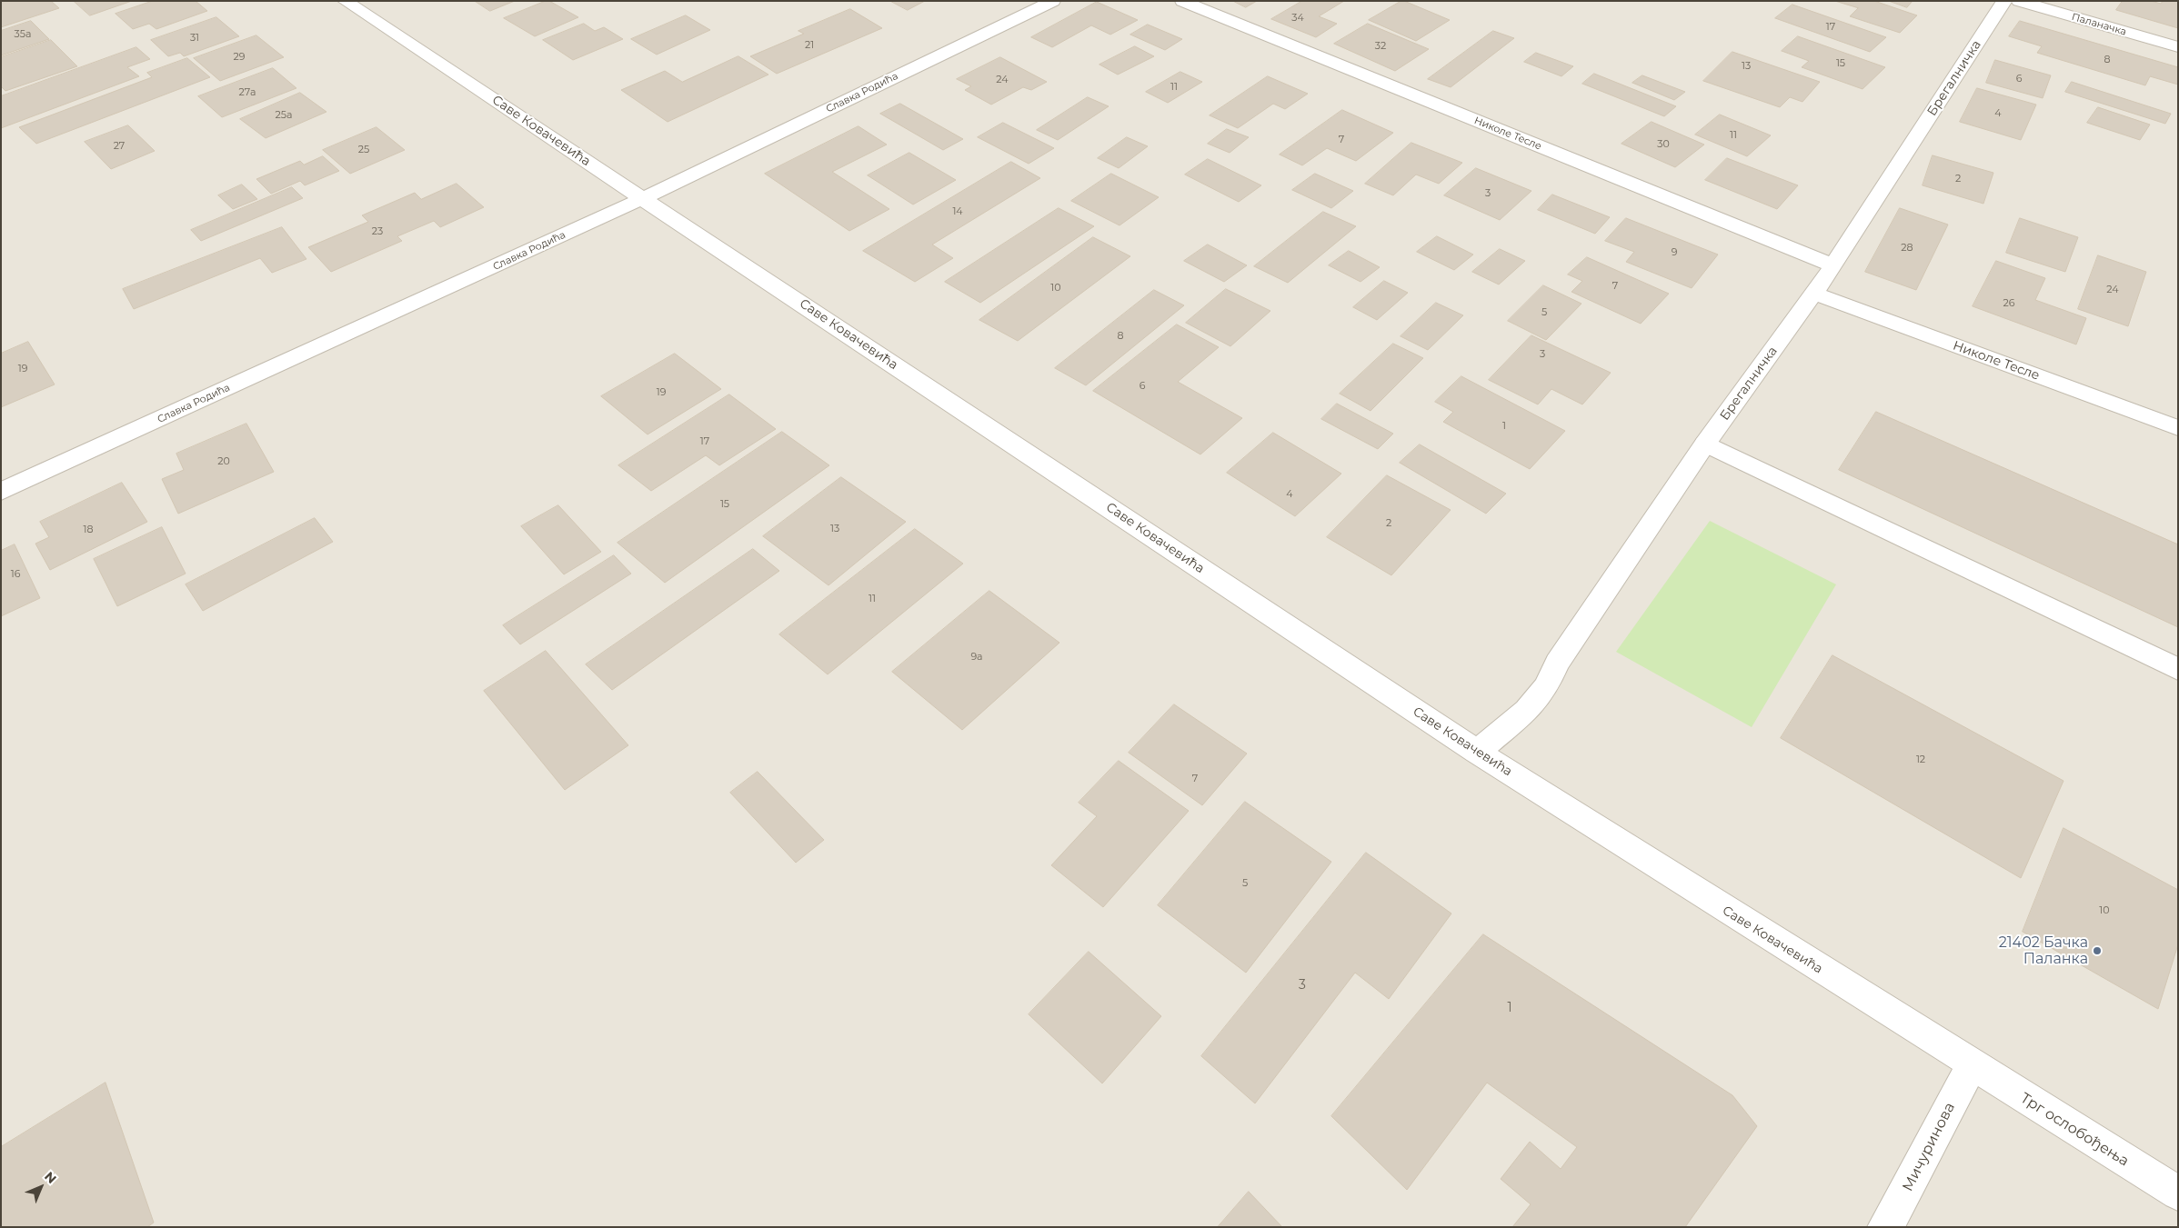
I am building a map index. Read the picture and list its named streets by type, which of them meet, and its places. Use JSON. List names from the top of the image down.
{
  "streets": {
    "street": [
      "Паланачка",
      "Брегалничка",
      "Славка Родића",
      "Саве Ковачевића",
      "Николе Тесле",
      "Трг ослобођења",
      "Мичуринова"
    ]
  },
  "crossings": [
    ["Брегалничка", "Саве Ковачевића"],
    ["Брегалничка", "Николе Тесле"],
    ["Славка Родића", "Саве Ковачевића"],
    ["Саве Ковачевића", "Трг ослобођења"],
    ["Саве Ковачевића", "Мичуринова"],
    ["Трг ослобођења", "Мичуринова"]
  ],
  "places": ["21402 Бачка Паланка"],
  "house_numbers": [
    "34",
    "17",
    "35a",
    "31",
    "21",
    "32",
    "29",
    "8",
    "15",
    "13",
    "6",
    "24",
    "11",
    "27a",
    "4",
    "25a",
    "11",
    "7",
    "30",
    "27",
    "25",
    "2",
    "3",
    "14",
    "23",
    "28",
    "9",
    "7",
    "10",
    "24",
    "26",
    "5",
    "8",
    "3",
    "19",
    "6",
    "19",
    "1",
    "17",
    "20",
    "4",
    "15",
    "2",
    "13",
    "18",
    "16",
    "11",
    "9a",
    "12",
    "7",
    "5",
    "10",
    "3",
    "1"
  ],
  "north": "top right"
}
